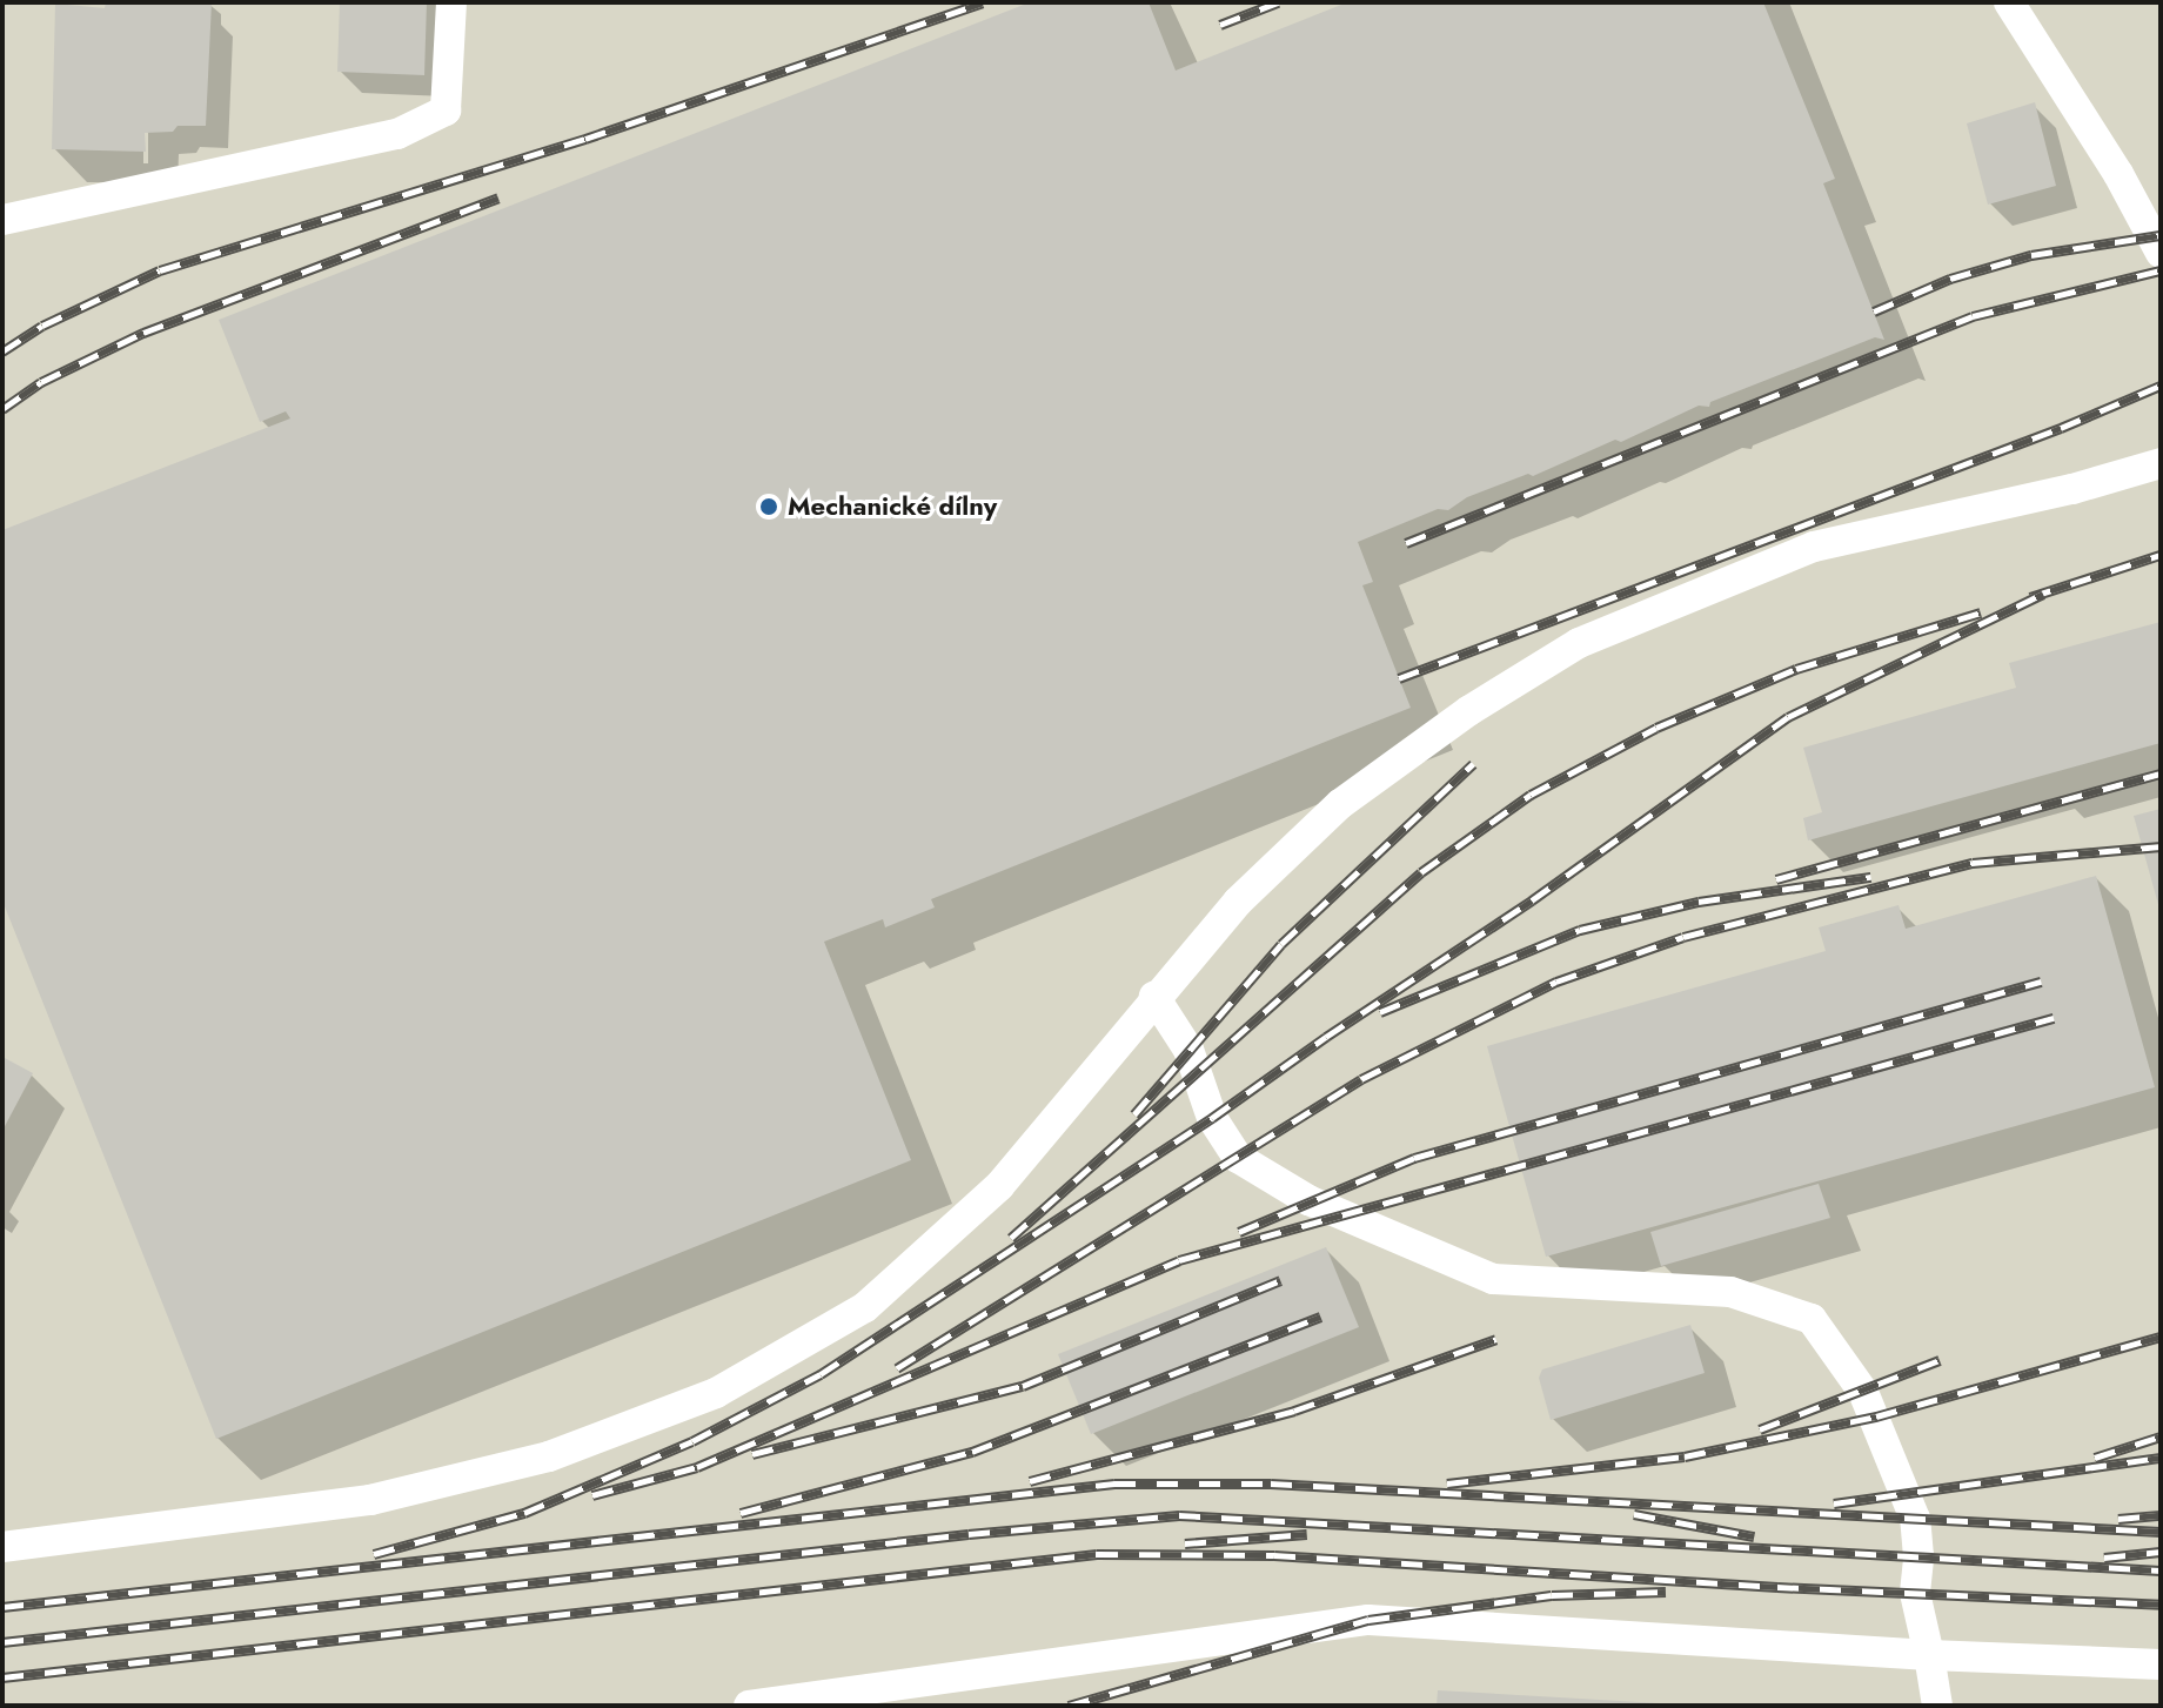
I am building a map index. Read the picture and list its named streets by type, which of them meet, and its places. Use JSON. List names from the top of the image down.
{
  "places": ["Mechanické dílny"]
}
